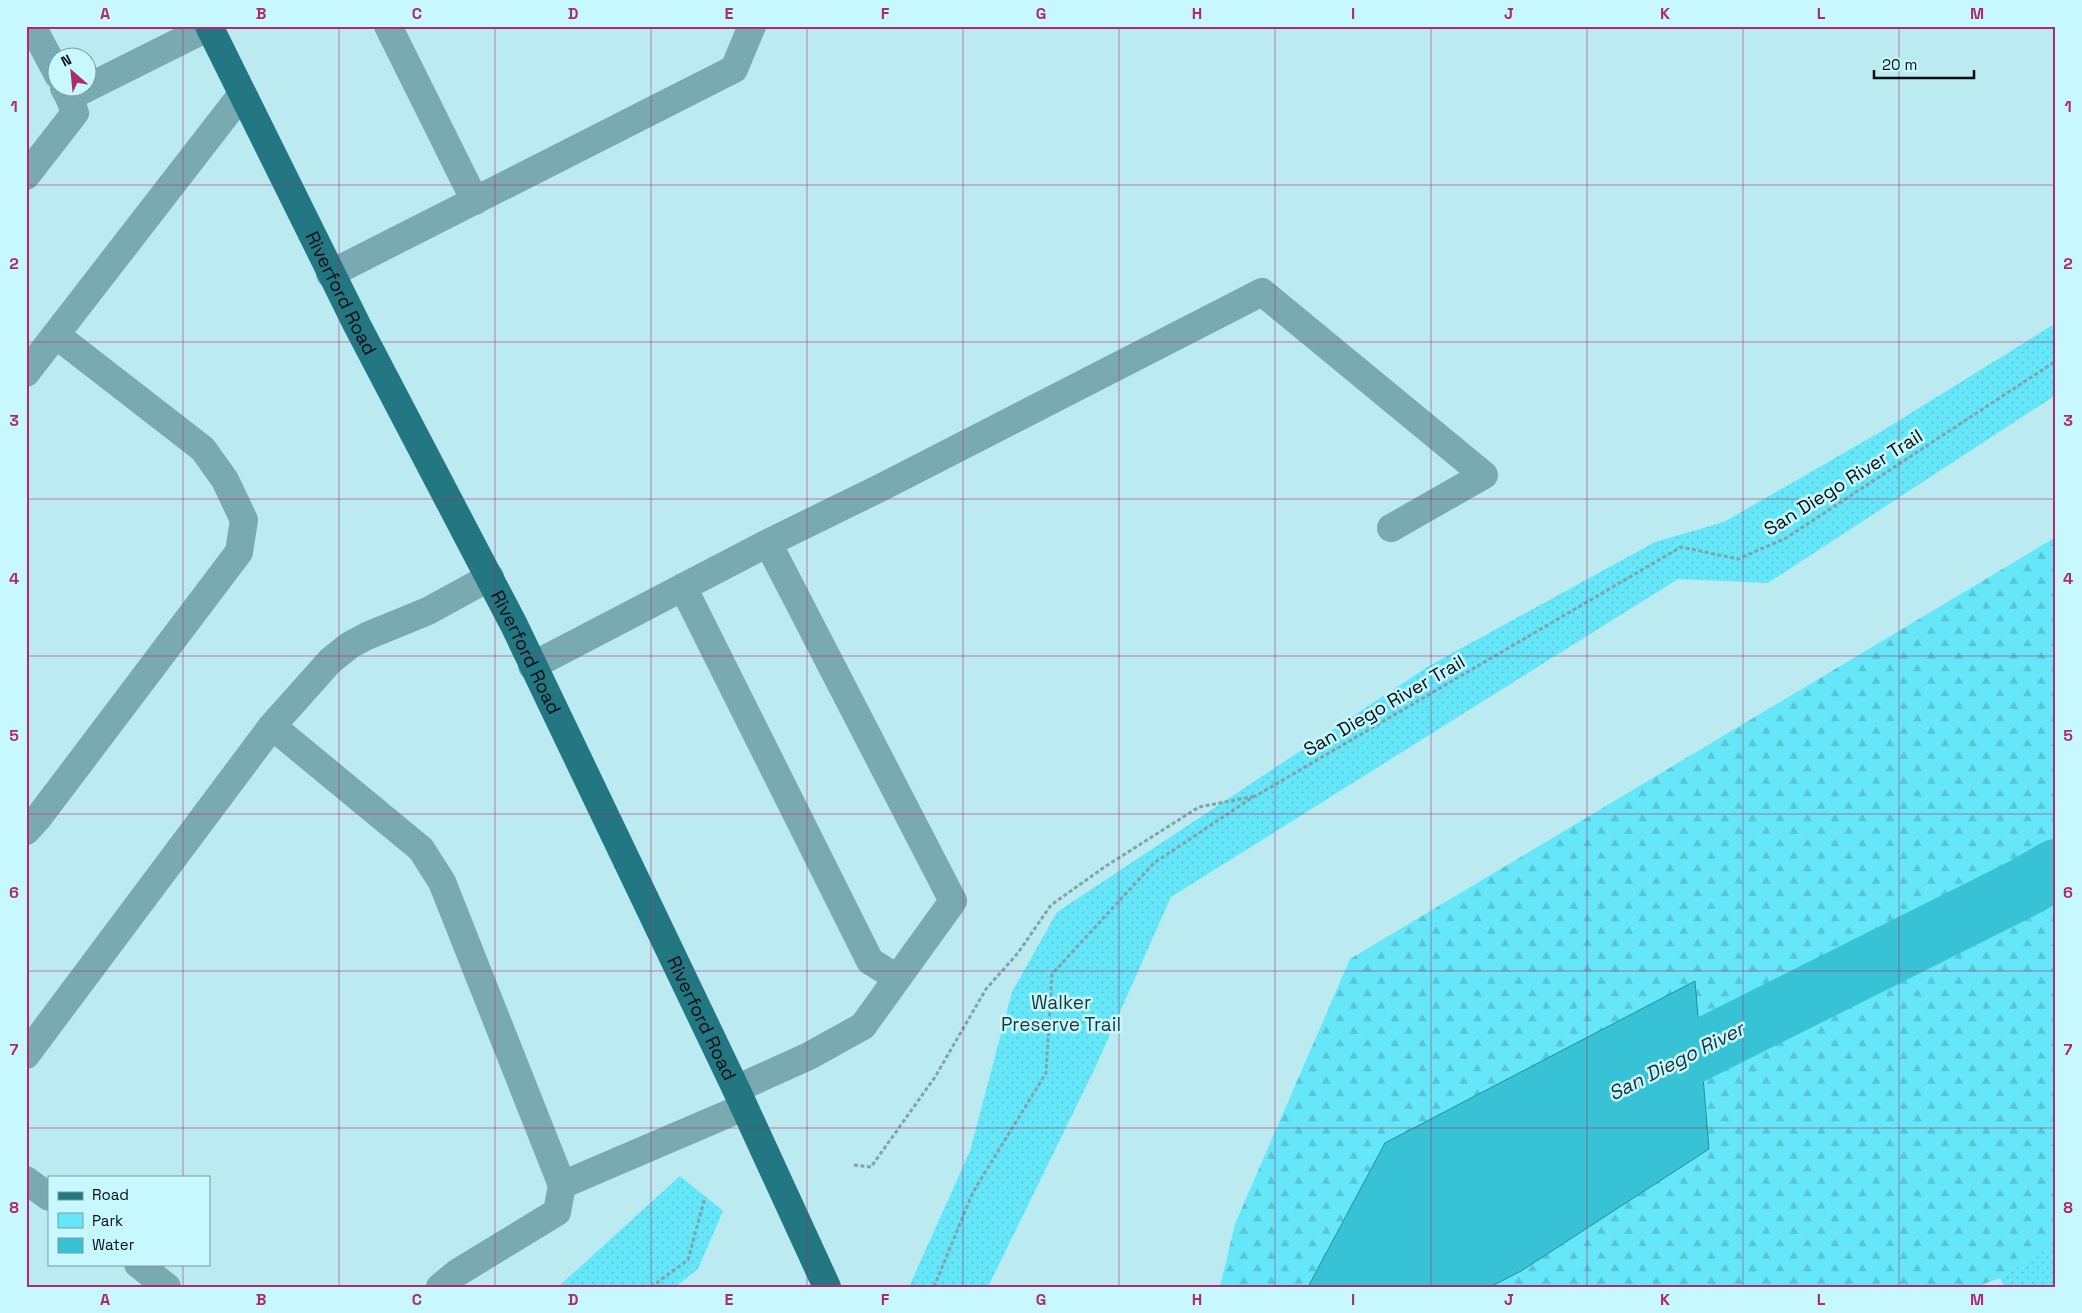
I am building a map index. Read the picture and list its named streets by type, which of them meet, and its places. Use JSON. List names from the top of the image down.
{
  "streets": {
    "main road": ["Riverford Road"],
    "path": ["San Diego River Trail"]
  },
  "water": ["San Diego River"],
  "parks": ["Walker Preserve Trail"],
  "legend": ["Road", "Park", "Water"],
  "scale_bar": "20 m",
  "north": "top left",
  "grid": {
    "columns": [
      "A",
      "B",
      "C",
      "D",
      "E",
      "F",
      "G",
      "H",
      "I",
      "J",
      "K",
      "L",
      "M"
    ],
    "rows": [
      "1",
      "2",
      "3",
      "4",
      "5",
      "6",
      "7",
      "8"
    ]
  }
}
